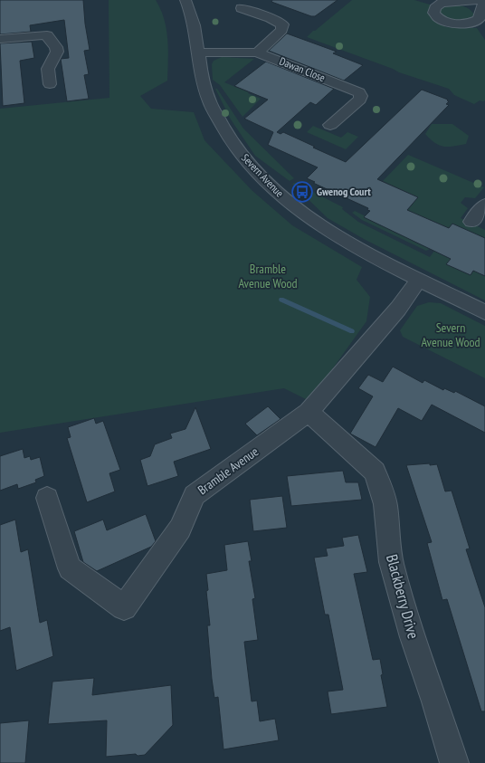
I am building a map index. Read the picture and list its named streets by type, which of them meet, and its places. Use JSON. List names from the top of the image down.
{
  "streets": {
    "street": [
      "Dawan Close",
      "Severn Avenue",
      "Bramble Avenue",
      "Blackberry Drive"
    ]
  },
  "crossings": [
    ["Dawan Close", "Severn Avenue"],
    ["Severn Avenue", "Bramble Avenue"],
    ["Bramble Avenue", "Blackberry Drive"]
  ],
  "parks": ["Bramble Avenue Wood", "Severn Avenue Wood"],
  "places": {
    "bus stop": ["Gwenog Court"]
  }
}
